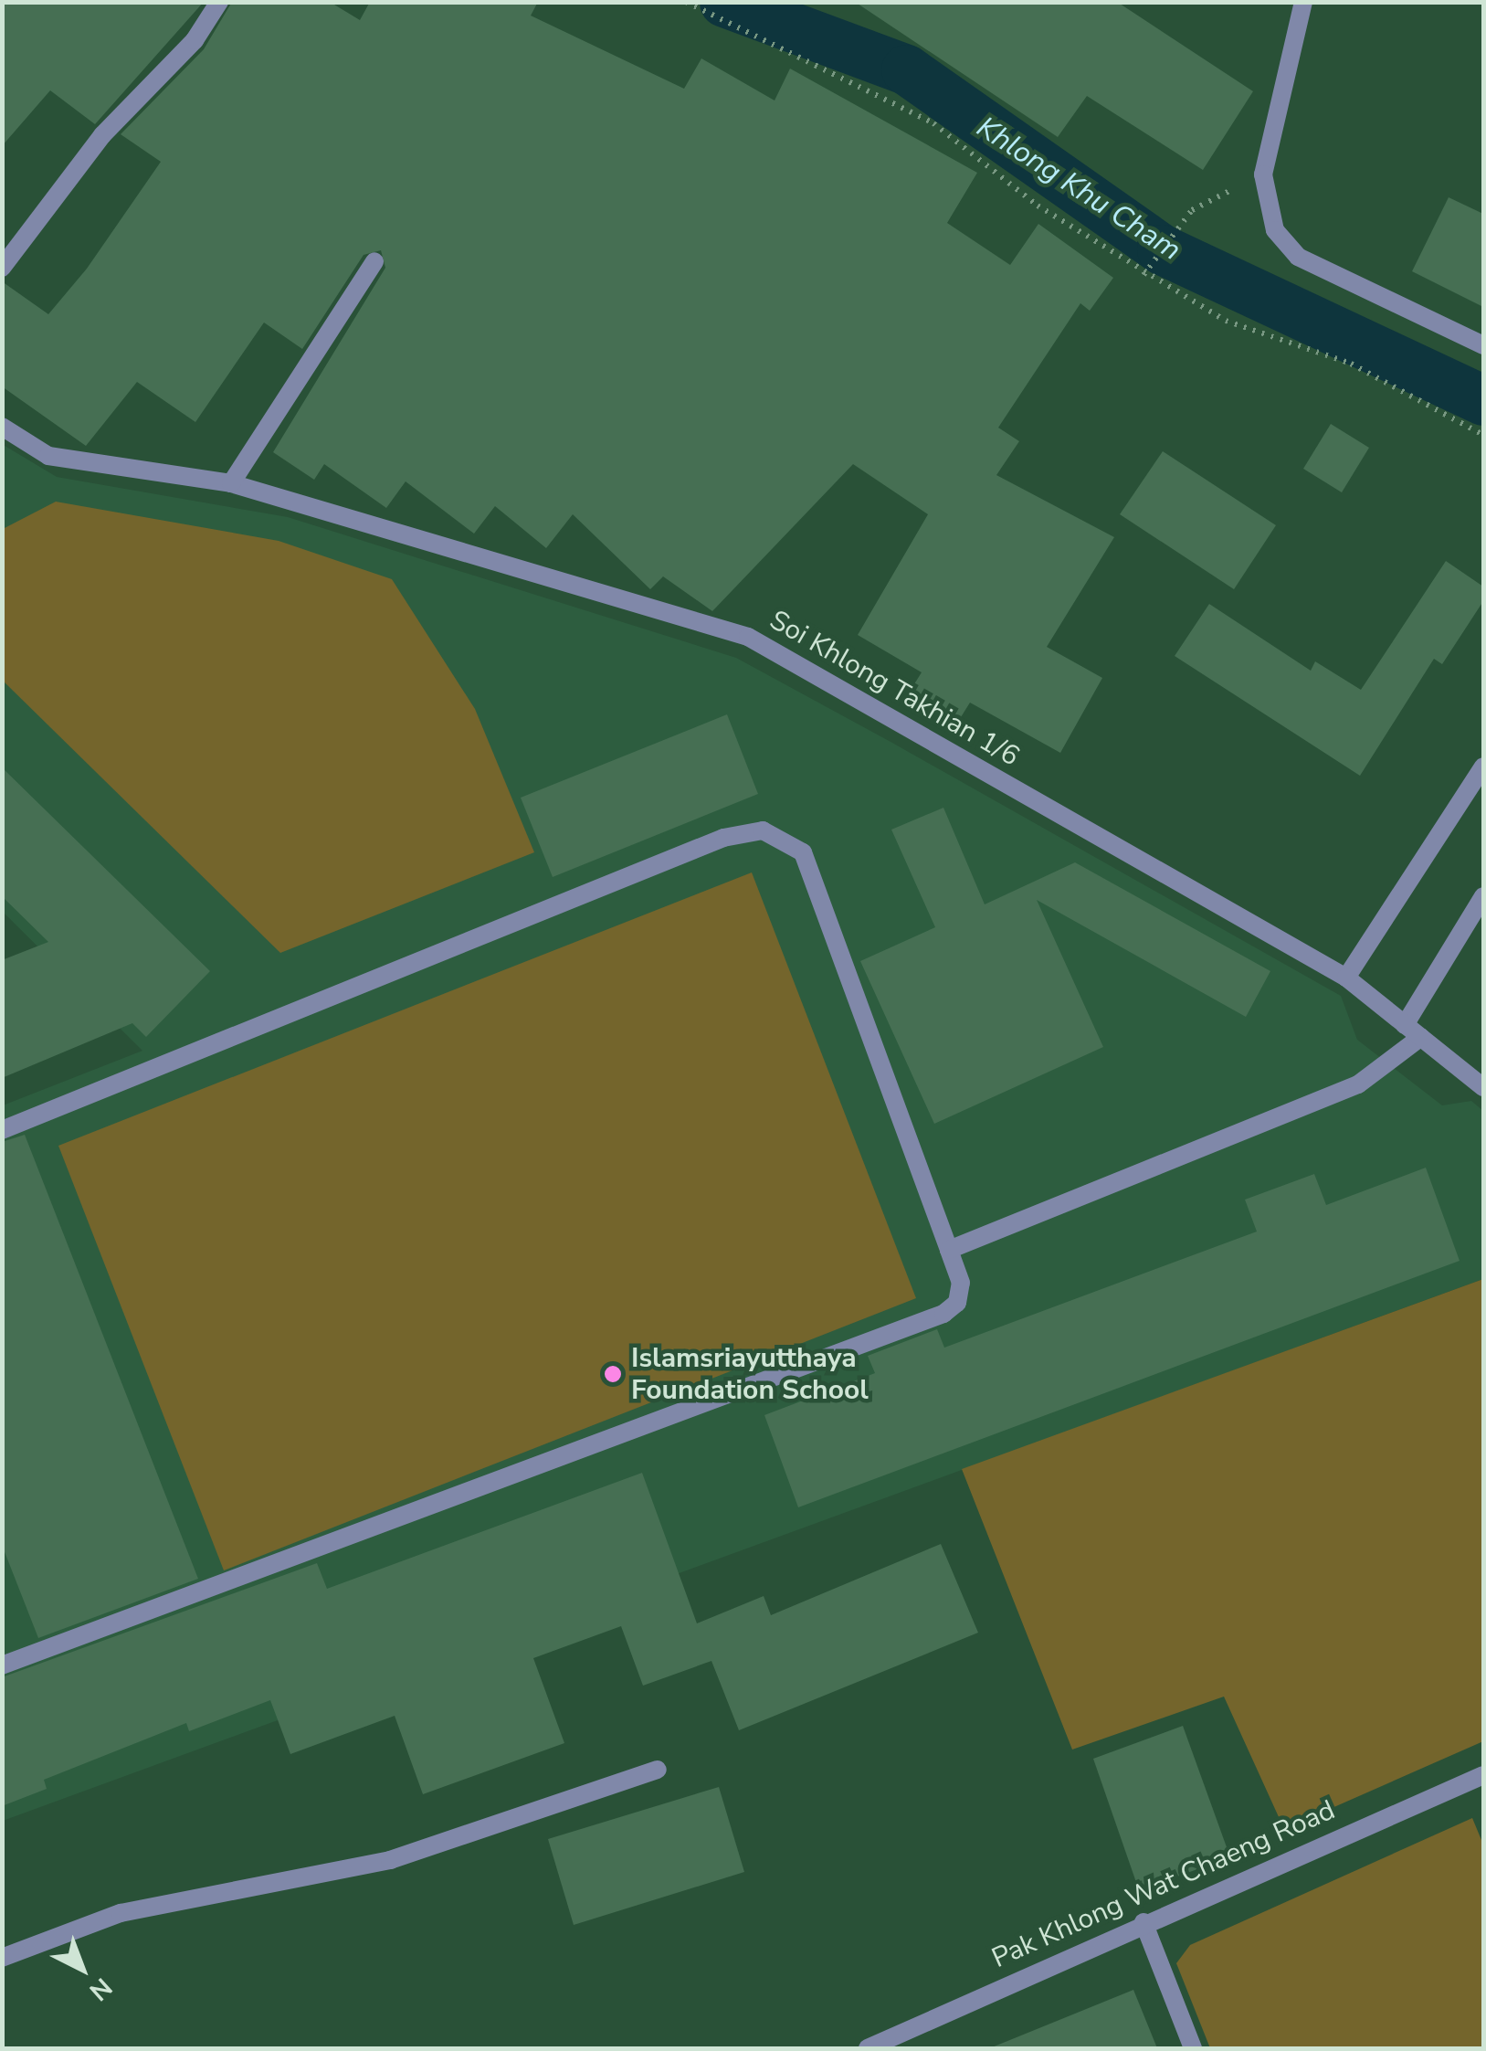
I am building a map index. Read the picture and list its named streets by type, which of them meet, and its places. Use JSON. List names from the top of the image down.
{
  "streets": {
    "street": ["Soi Khlong Takhian 1/6", "Pak Khlong Wat Chaeng Road"]
  },
  "water": ["Khlong Khu Cham"],
  "places": ["Islamsriayutthaya Foundation School"],
  "north": "bottom right"
}
